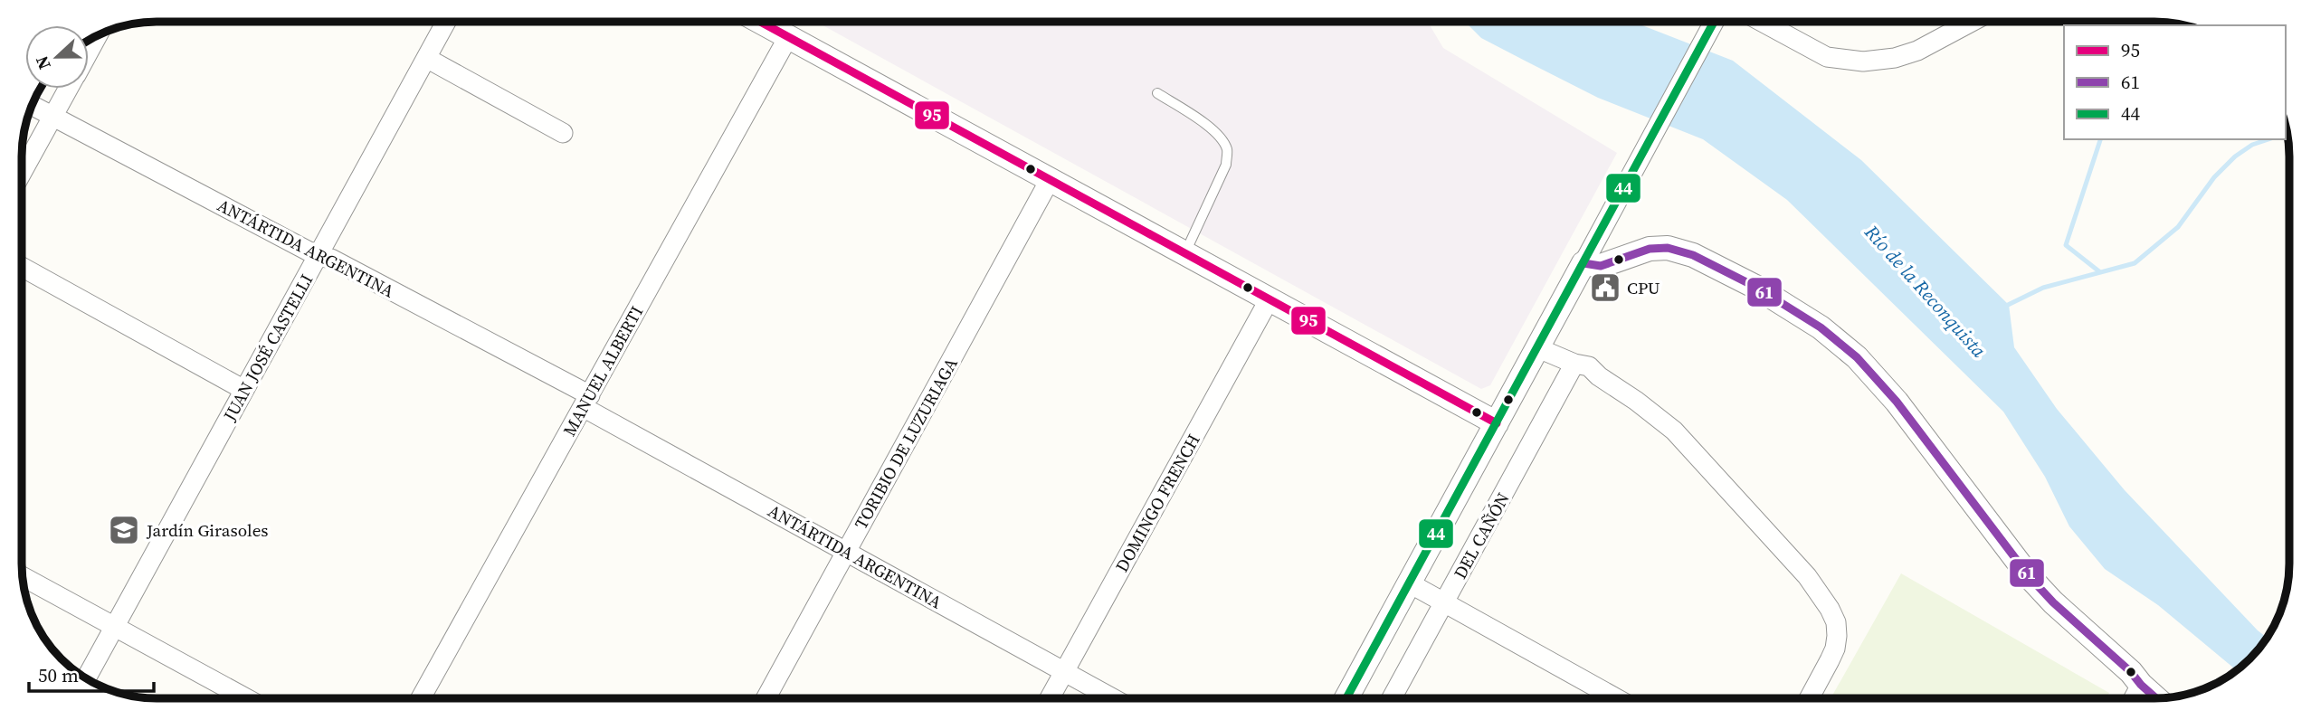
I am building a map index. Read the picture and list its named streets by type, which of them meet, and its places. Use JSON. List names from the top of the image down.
{
  "streets": {
    "street": [
      "ANTÁRTIDA ARGENTINA",
      "JUAN JOSÉ CASTELLI",
      "MANUEL ALBERTI",
      "TORIBIO DE LUZURIAGA",
      "DOMINGO FRENCH",
      "DEL CAÑÓN"
    ]
  },
  "crossings": [
    ["ANTÁRTIDA ARGENTINA", "JUAN JOSÉ CASTELLI"],
    ["ANTÁRTIDA ARGENTINA", "MANUEL ALBERTI"],
    ["ANTÁRTIDA ARGENTINA", "TORIBIO DE LUZURIAGA"],
    ["ANTÁRTIDA ARGENTINA", "DOMINGO FRENCH"]
  ],
  "water": ["Río de la Reconquista"],
  "places": {
    "public building": ["CPU"],
    "school or university": ["Jardín Girasoles"]
  },
  "lines": ["transit line 44", "transit line 95", "transit line 61"],
  "legend": ["95", "61", "44"],
  "scale_bar": "50 m",
  "north": "left"
}
